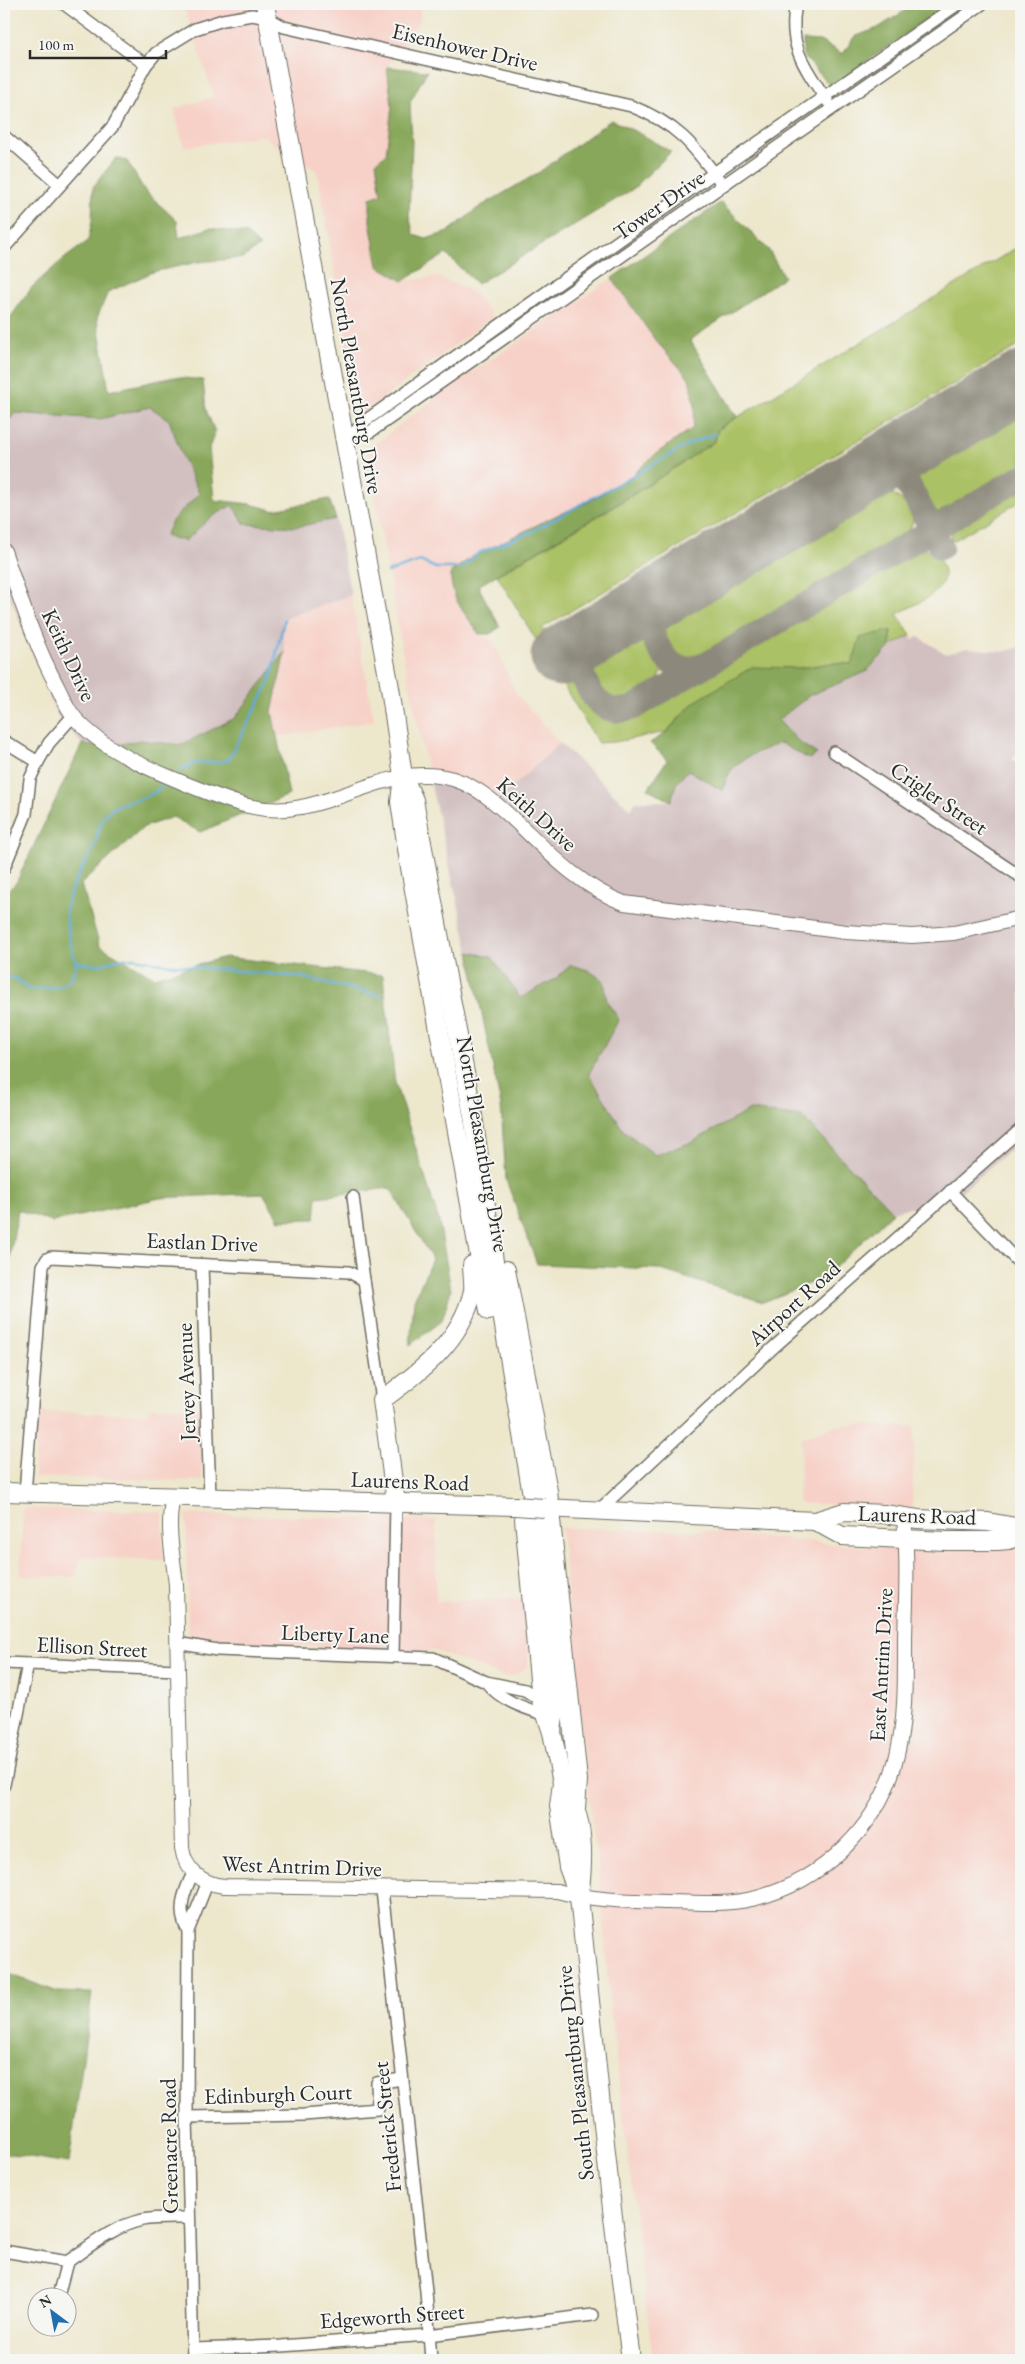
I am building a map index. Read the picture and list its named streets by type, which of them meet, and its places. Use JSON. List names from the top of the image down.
{
  "streets": {
    "main road": ["North Pleasantburg Drive", "Laurens Road", "South Pleasantburg Drive"],
    "street": [
      "Eisenhower Drive",
      "Tower Drive",
      "Keith Drive",
      "Crigler Street",
      "Eastlan Drive",
      "Airport Road",
      "Jervey Avenue",
      "Liberty Lane",
      "Ellison Street",
      "East Antrim Drive",
      "West Antrim Drive",
      "Edinburgh Court",
      "Frederick Street",
      "Greenacre Road",
      "Edgeworth Street"
    ]
  },
  "crossings": [
    ["Eisenhower Drive", "Tower Drive"],
    ["Eisenhower Drive", "North Pleasantburg Drive"],
    ["Tower Drive", "North Pleasantburg Drive"],
    ["North Pleasantburg Drive", "Keith Drive"],
    ["North Pleasantburg Drive", "Laurens Road"],
    ["Eastlan Drive", "Jervey Avenue"],
    ["Eastlan Drive", "Laurens Road"],
    ["Airport Road", "Laurens Road"],
    ["Jervey Avenue", "Laurens Road"],
    ["Laurens Road", "East Antrim Drive"],
    ["Laurens Road", "West Antrim Drive"],
    ["Liberty Lane", "West Antrim Drive"],
    ["Ellison Street", "West Antrim Drive"],
    ["East Antrim Drive", "West Antrim Drive"],
    ["East Antrim Drive", "South Pleasantburg Drive"],
    ["West Antrim Drive", "South Pleasantburg Drive"],
    ["West Antrim Drive", "Frederick Street"],
    ["West Antrim Drive", "Greenacre Road"],
    ["Edinburgh Court", "Frederick Street"],
    ["Edinburgh Court", "Greenacre Road"],
    ["Frederick Street", "Edgeworth Street"],
    ["Greenacre Road", "Edgeworth Street"]
  ],
  "scale_bar": "100 m",
  "north": "top left"
}
